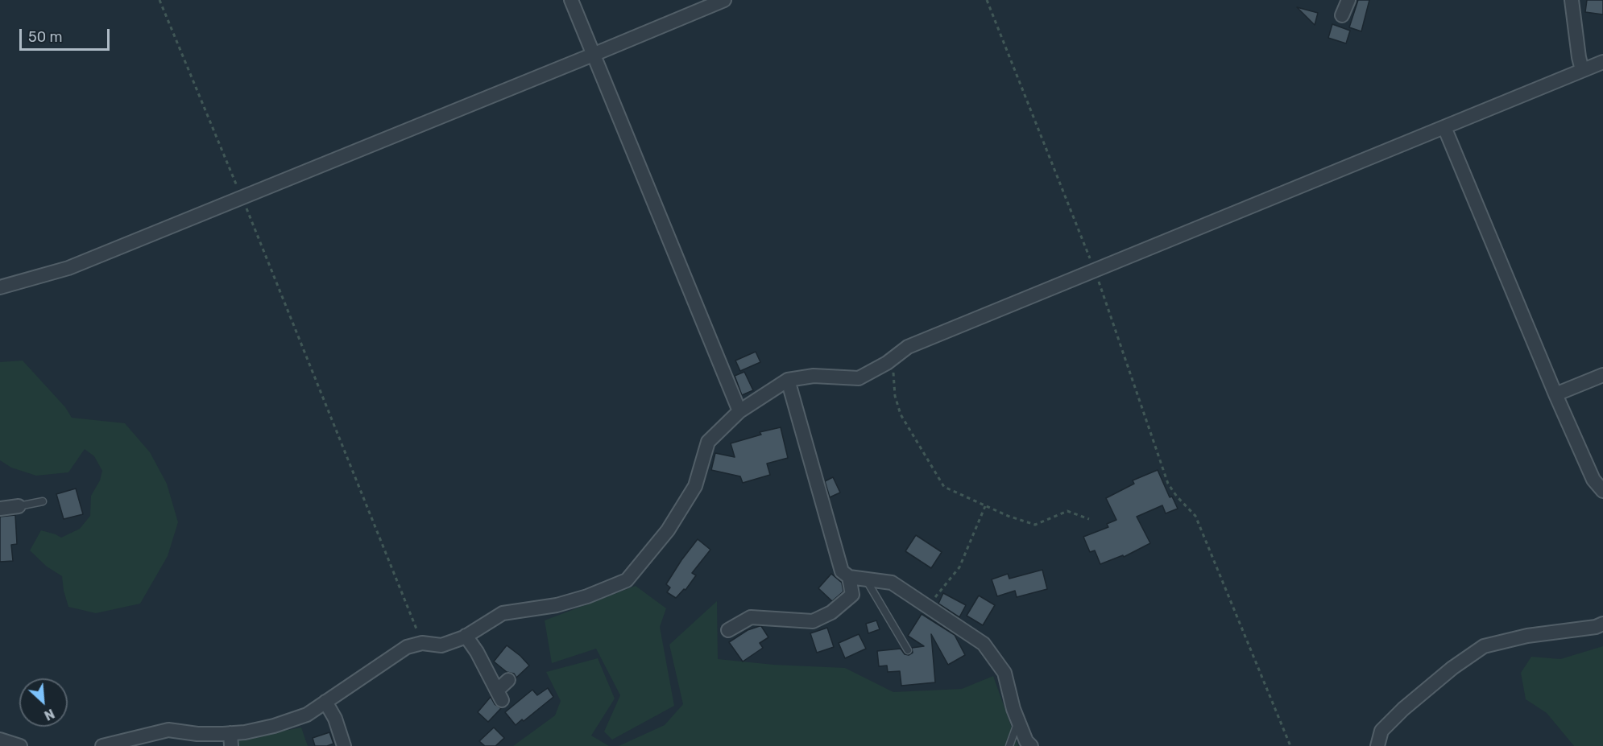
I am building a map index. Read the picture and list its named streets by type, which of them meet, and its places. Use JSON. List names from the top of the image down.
{
  "scale_bar": "50 m",
  "north": "bottom right"
}
